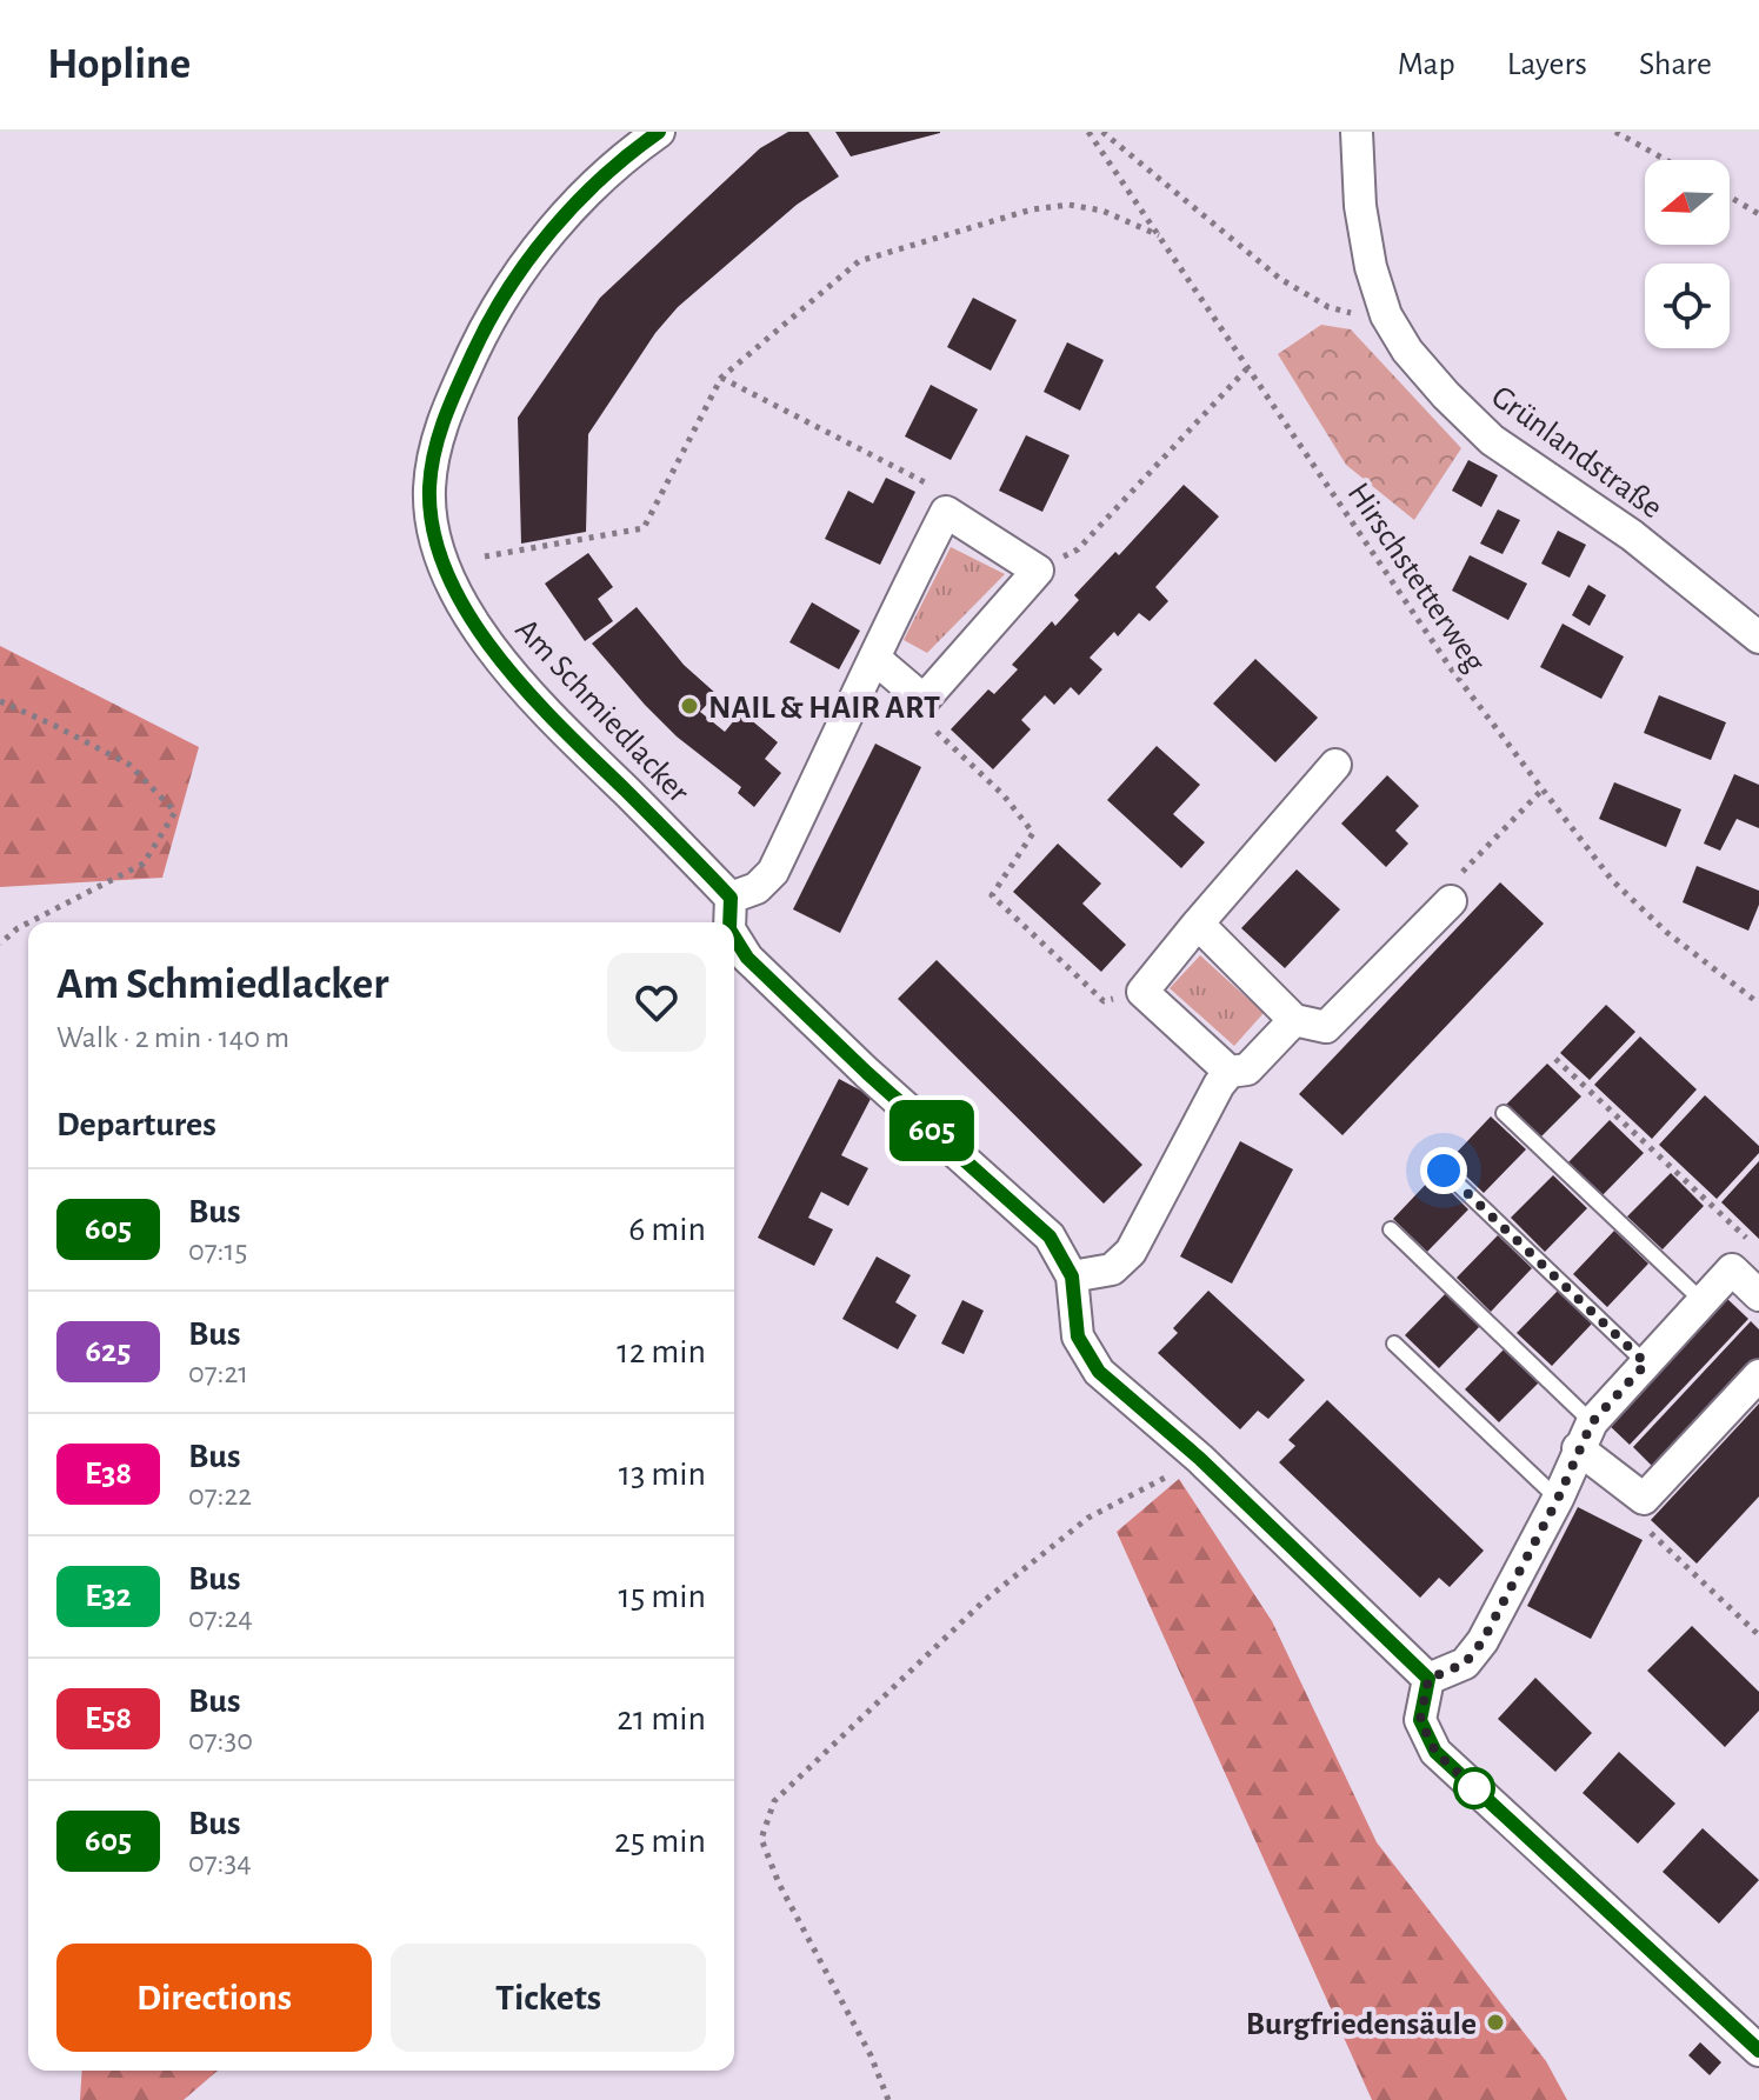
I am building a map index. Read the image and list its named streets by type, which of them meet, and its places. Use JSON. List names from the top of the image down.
{
  "streets": {
    "street": ["Grünlandstraße", "Am Schmiedlacker"],
    "path": ["Hirschstetterweg"]
  },
  "places": ["NAIL & HAIR ART", "Burgfriedensäule"],
  "lines": ["bus line 605"],
  "north": "left",
  "page": {
    "header": "Hopline",
    "nav": ["Map", "Layers", "Share"],
    "on_map": "605",
    "heading": [
      ["Am Schmiedlacker", "Walk · 2 min · 140 m"],
      "Departures"
    ],
    "list": [
      {
        "mark": "605",
        "name": "Bus",
        "note": "07:15",
        "value": "6 min"
      },
      {
        "mark": "625",
        "name": "Bus",
        "note": "07:21",
        "value": "12 min"
      },
      {
        "mark": "E38",
        "name": "Bus",
        "note": "07:22",
        "value": "13 min"
      },
      {
        "mark": "E32",
        "name": "Bus",
        "note": "07:24",
        "value": "15 min"
      },
      {
        "mark": "E58",
        "name": "Bus",
        "note": "07:30",
        "value": "21 min"
      },
      {
        "mark": "605",
        "name": "Bus",
        "note": "07:34",
        "value": "25 min"
      }
    ],
    "buttons": ["Directions", "Tickets"]
  }
}
